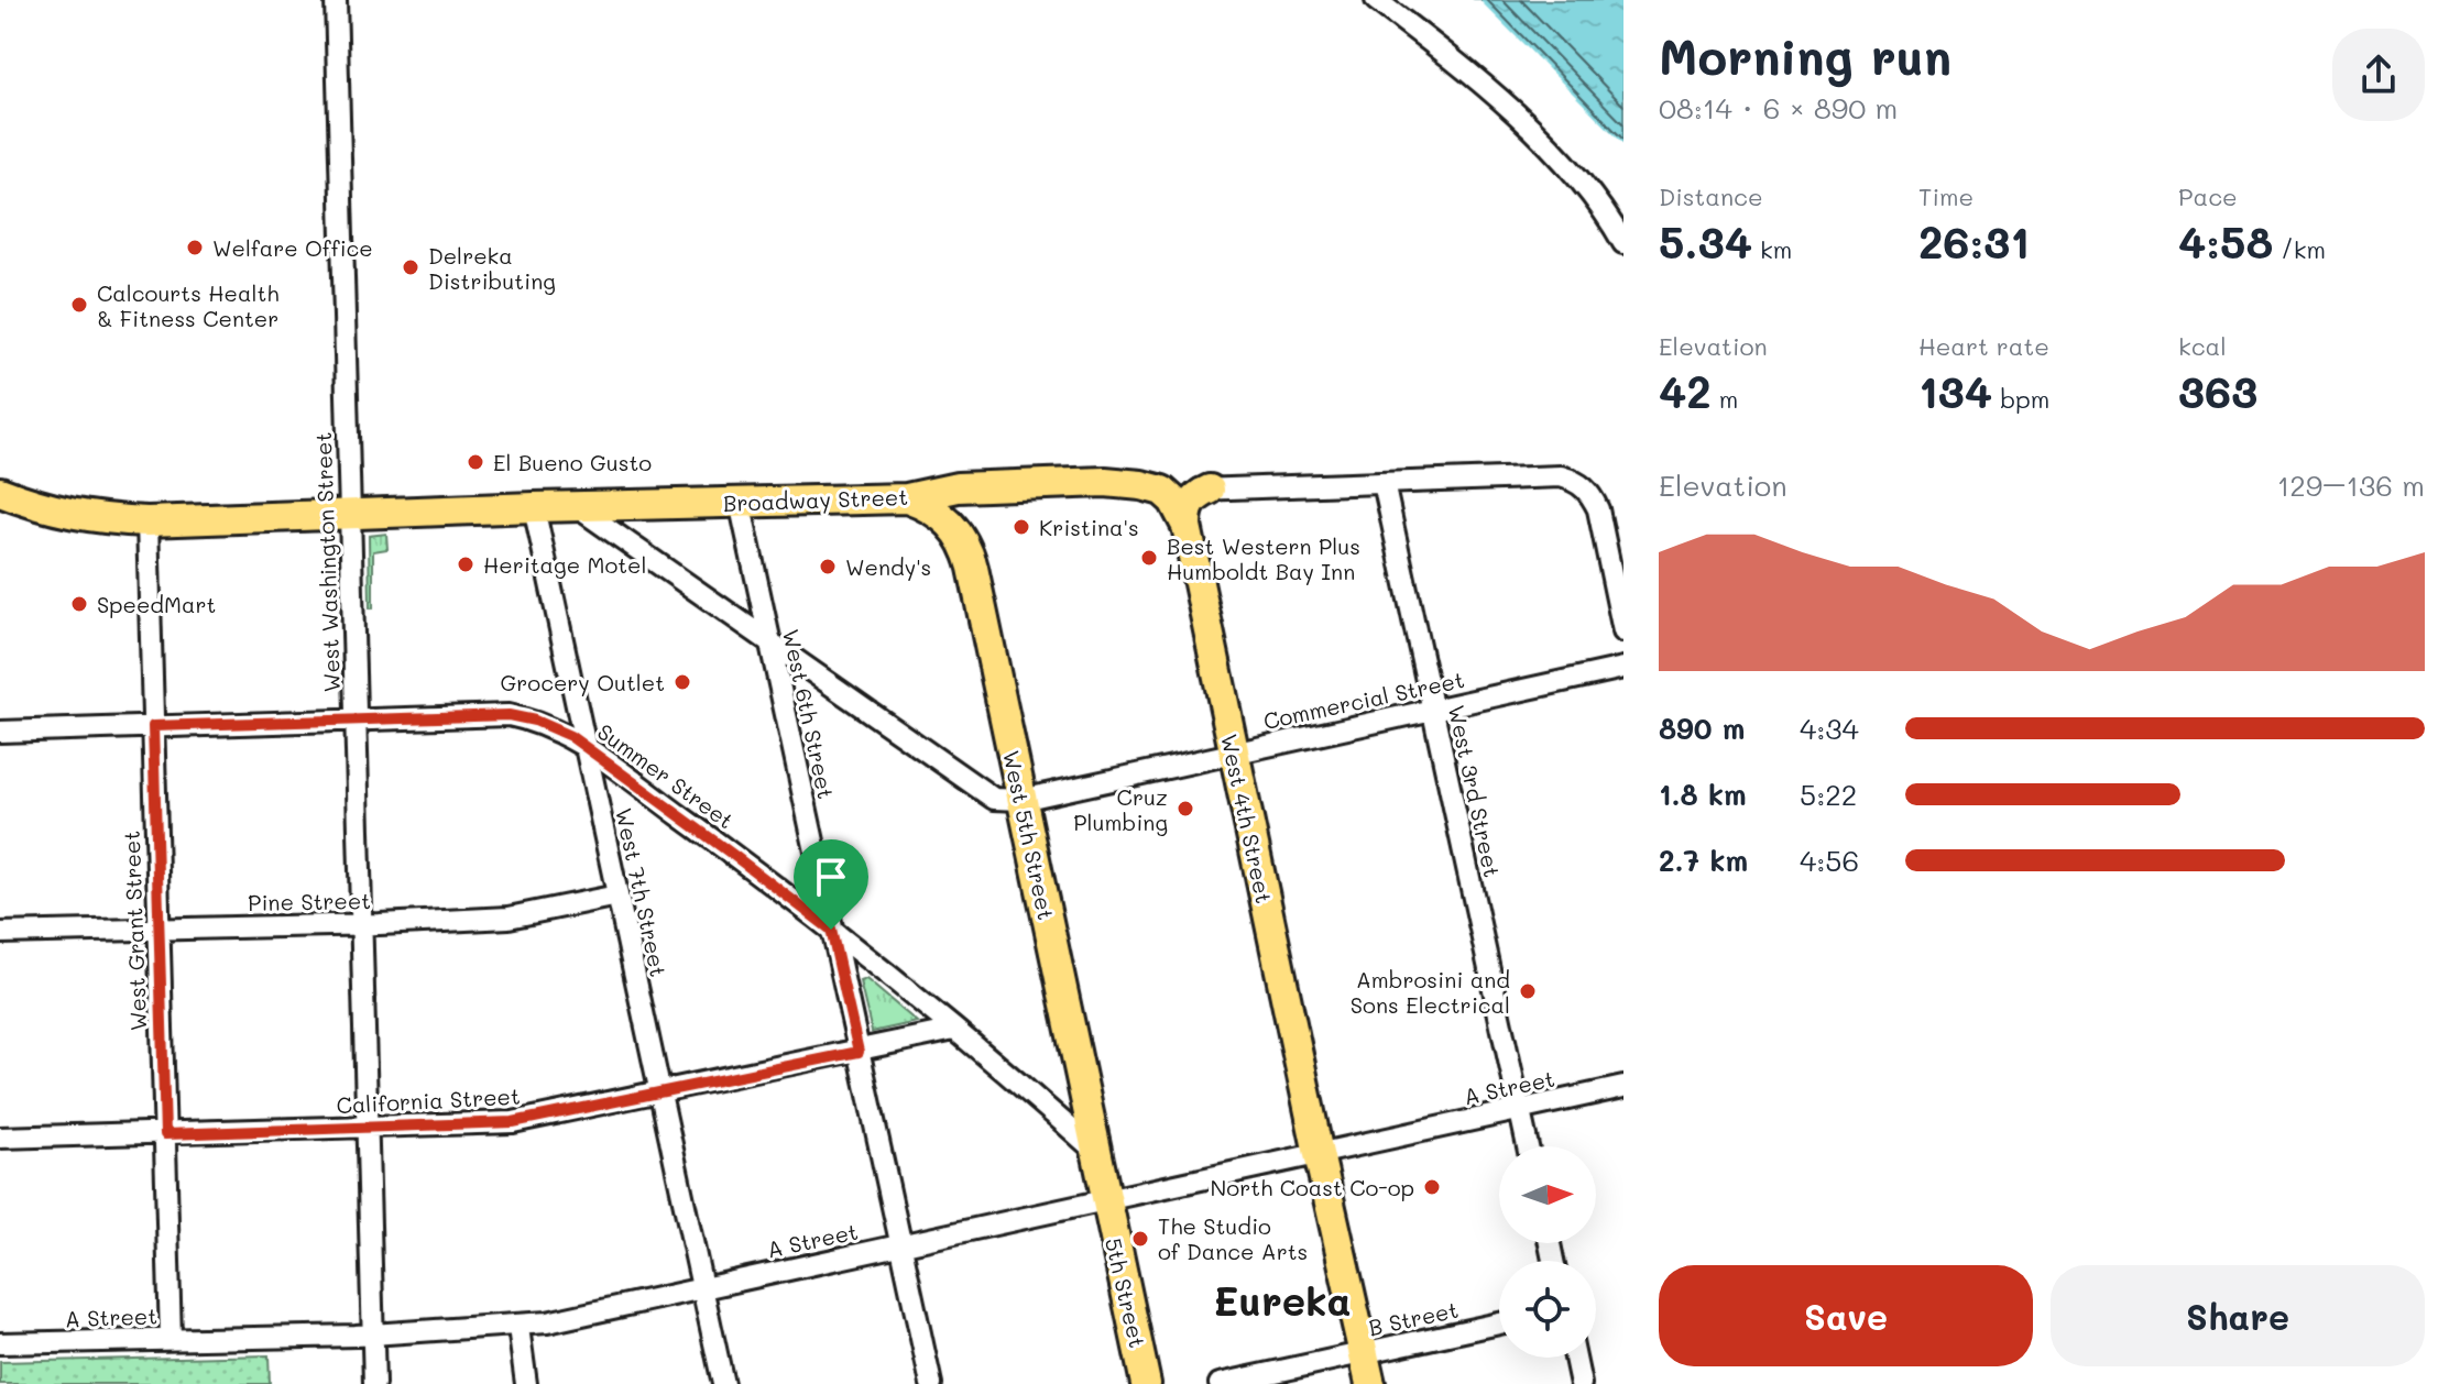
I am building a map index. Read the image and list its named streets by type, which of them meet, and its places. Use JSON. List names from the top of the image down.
{
  "streets": {
    "highway": [
      "Broadway Street",
      "West 4th Street",
      "West 5th Street",
      "5th Street"
    ],
    "street": [
      "West Washington Street",
      "Commercial Street",
      "West 6th Street",
      "Summer Street",
      "West 3rd Street",
      "West 7th Street",
      "Pine Street",
      "West Grant Street",
      "A Street",
      "California Street",
      "B Street"
    ]
  },
  "crossings": [
    ["Broadway Street", "West Washington Street"],
    ["Broadway Street", "Commercial Street"],
    ["Broadway Street", "West 6th Street"],
    ["Broadway Street", "West 3rd Street"],
    ["Broadway Street", "West 4th Street"],
    ["Broadway Street", "West 5th Street"],
    ["Broadway Street", "West 7th Street"],
    ["Broadway Street", "West Grant Street"],
    ["West Washington Street", "Summer Street"],
    ["West Washington Street", "Pine Street"],
    ["West Washington Street", "A Street"],
    ["West Washington Street", "California Street"],
    ["Commercial Street", "West 6th Street"],
    ["Commercial Street", "West 3rd Street"],
    ["Commercial Street", "West 4th Street"],
    ["Commercial Street", "West 5th Street"],
    ["West 6th Street", "Summer Street"],
    ["West 6th Street", "A Street"],
    ["West 6th Street", "California Street"],
    ["Summer Street", "West 5th Street"],
    ["Summer Street", "West 7th Street"],
    ["Summer Street", "West Grant Street"],
    ["Summer Street", "California Street"],
    ["West 3rd Street", "A Street"],
    ["West 4th Street", "A Street"],
    ["West 4th Street", "B Street"],
    ["West 5th Street", "A Street"],
    ["West 5th Street", "5th Street"],
    ["West 7th Street", "Pine Street"],
    ["West 7th Street", "A Street"],
    ["West 7th Street", "California Street"],
    ["Pine Street", "West Grant Street"],
    ["West Grant Street", "A Street"],
    ["West Grant Street", "California Street"],
    ["A Street", "5th Street"]
  ],
  "districts": ["Eureka"],
  "places": [
    "Welfare Office",
    "Delreka Distributing",
    "Calcourts Health & Fitness Center",
    "El Bueno Gusto",
    "Kristina's",
    "Best Western Plus Humboldt Bay Inn",
    "Heritage Motel",
    "Wendy's",
    "SpeedMart",
    "Grocery Outlet",
    "Cruz Plumbing",
    "Ambrosini and Sons Electrical",
    "North Coast Co-op",
    "The Studio of Dance Arts"
  ],
  "north": "right",
  "page": {
    "heading": ["Morning run", "08:14 · 6 × 890 m"],
    "stats": [
      ["Distance", "5.34 km"],
      ["Time", "26:31"],
      ["Pace", "4:58 /km"],
      ["Elevation", "42 m"],
      ["Heart rate", "134 bpm"],
      ["kcal", "363"]
    ],
    "chart": ["Elevation", "129–136 m"],
    "list": [
      {
        "name": "890 m",
        "note": "4:34"
      },
      {
        "name": "1.8 km",
        "note": "5:22"
      },
      {
        "name": "2.7 km",
        "note": "4:56"
      }
    ],
    "buttons": ["Save", "Share"]
  }
}
